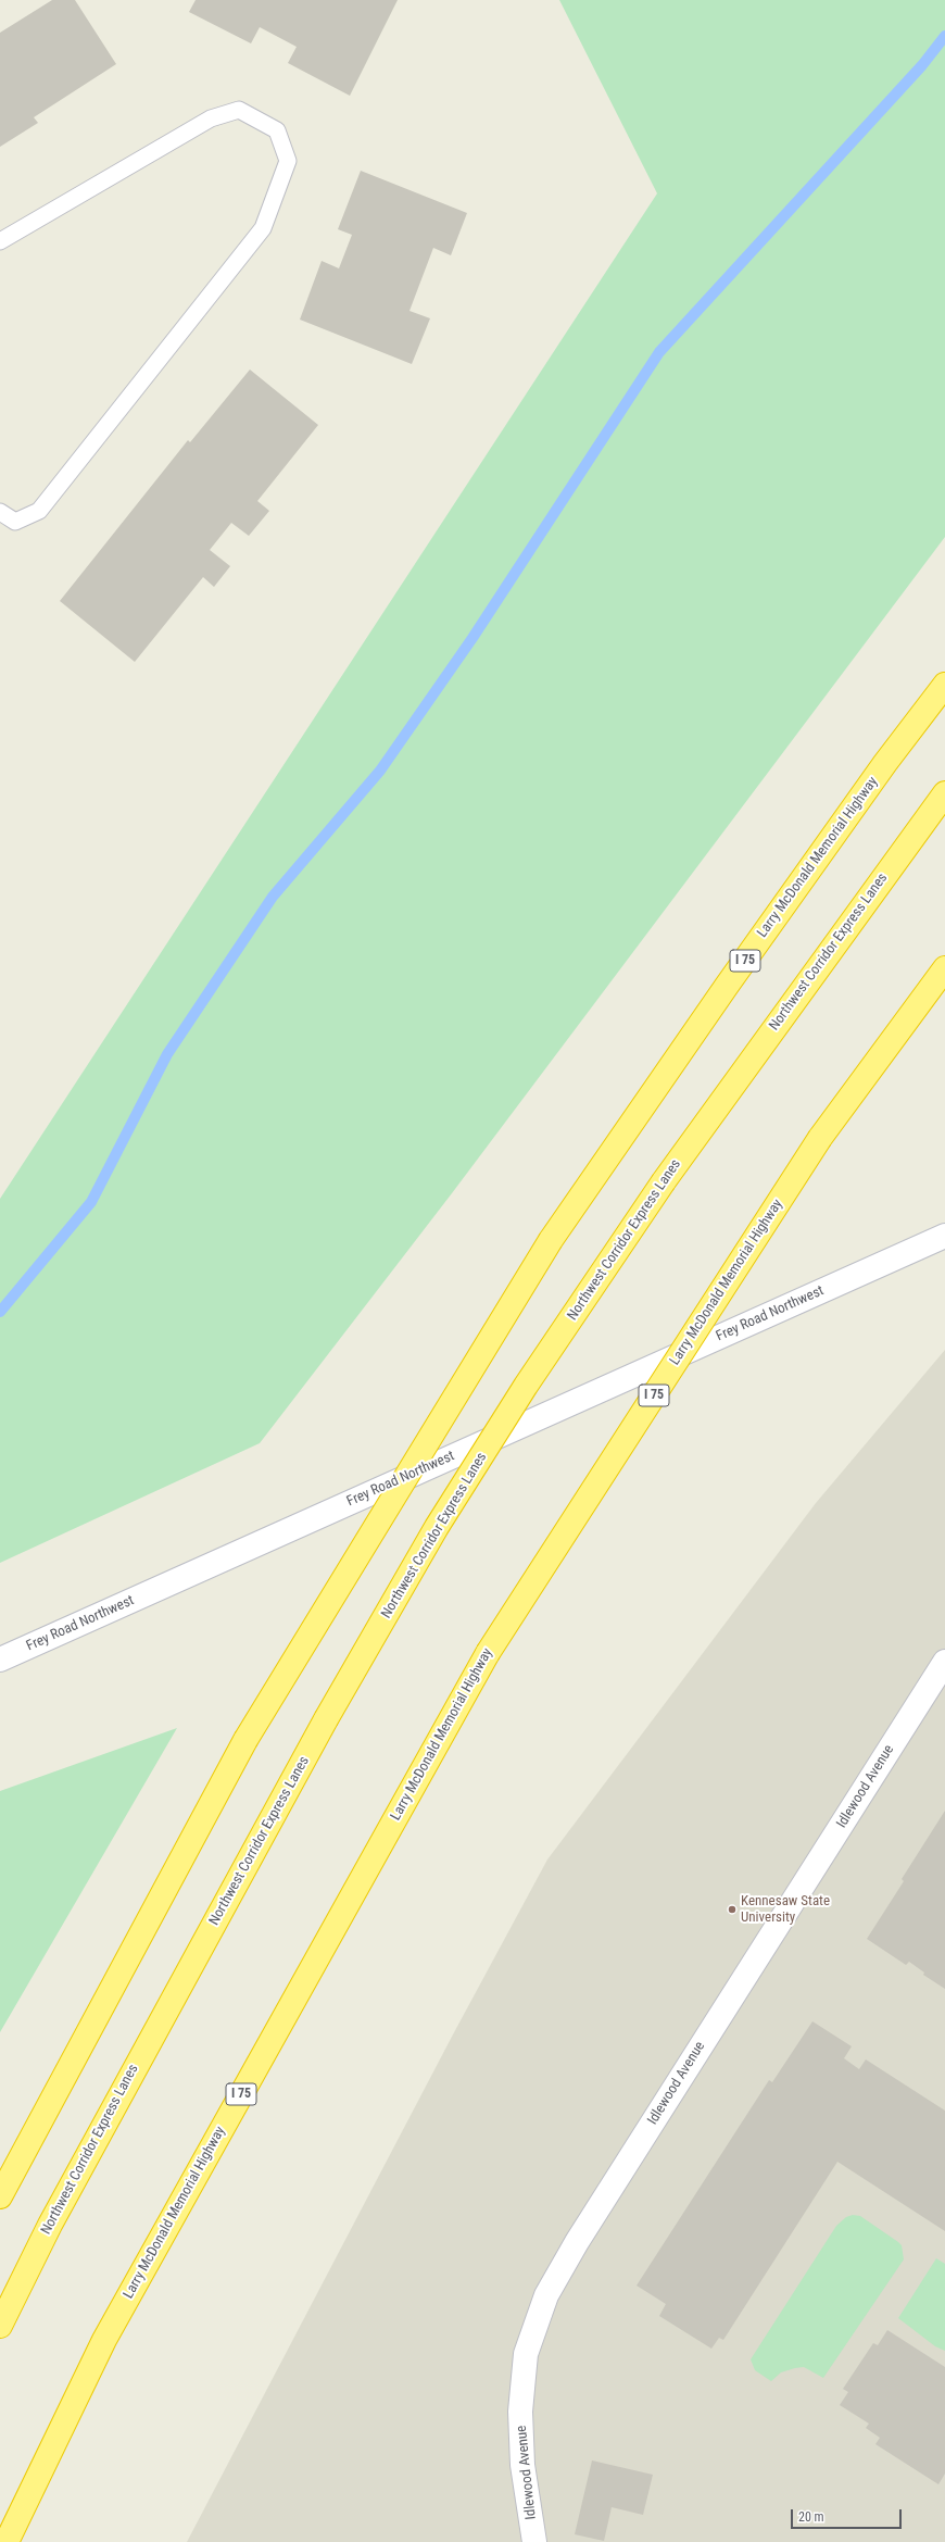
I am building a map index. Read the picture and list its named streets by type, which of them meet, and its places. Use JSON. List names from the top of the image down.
{
  "streets": {
    "highway": ["Larry McDonald Memorial Highway", "Northwest Corridor Express Lanes", "I 75"],
    "main road": ["Frey Road Northwest", "Idlewood Avenue"]
  },
  "places": ["Kennesaw State University"],
  "scale_bar": "20 m"
}
